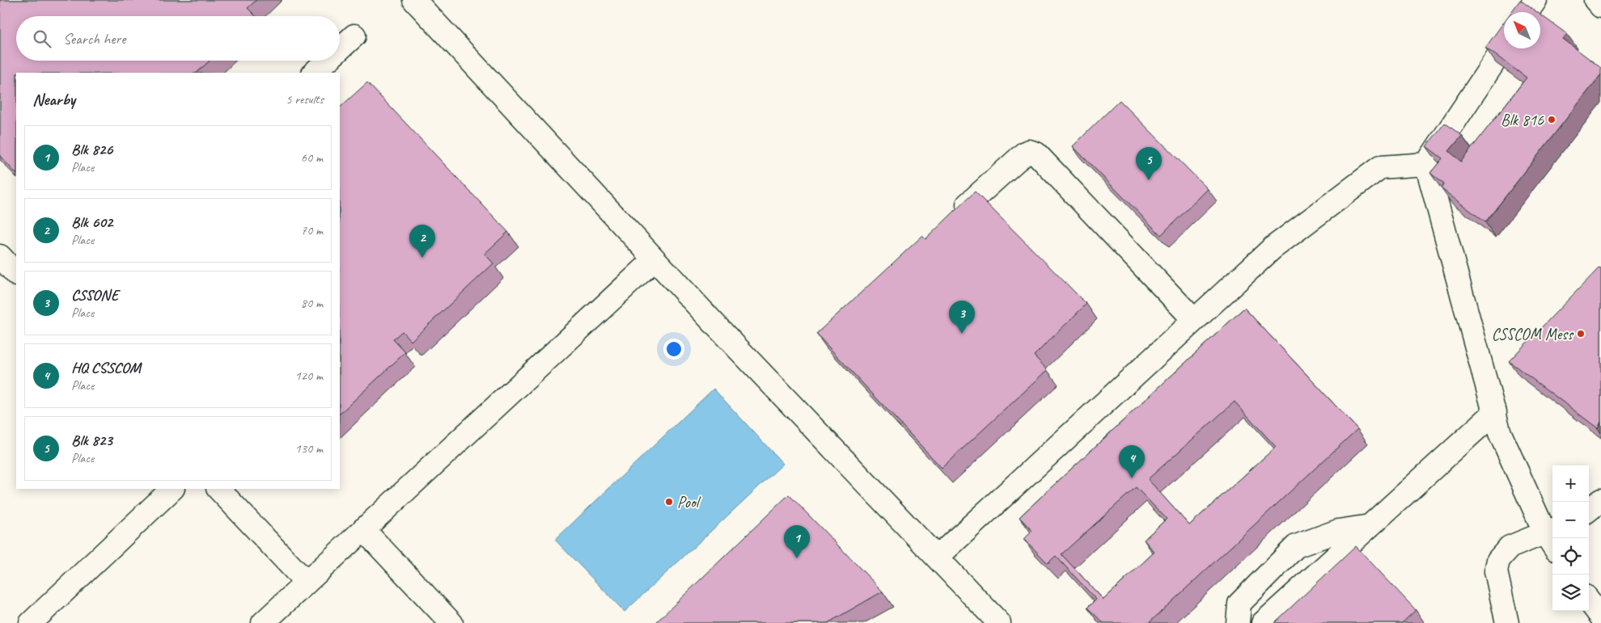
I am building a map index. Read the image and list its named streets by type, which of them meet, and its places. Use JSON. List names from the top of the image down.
{
  "places": ["Blk 816", "CSSCOM Mess", "Pool"],
  "north": "top left",
  "page": {
    "search": "Search here",
    "heading": ["Nearby", "5 results"],
    "list": [
      {
        "mark": "1",
        "name": "Blk 826",
        "note": "Place",
        "value": "60 m"
      },
      {
        "mark": "2",
        "name": "Blk 602",
        "note": "Place",
        "value": "70 m"
      },
      {
        "mark": "3",
        "name": "CSSONE",
        "note": "Place",
        "value": "80 m"
      },
      {
        "mark": "4",
        "name": "HQ CSSCOM",
        "note": "Place",
        "value": "120 m"
      },
      {
        "mark": "5",
        "name": "Blk 823",
        "note": "Place",
        "value": "130 m"
      }
    ],
    "pins": [
      "5",
      "2",
      "3",
      "4",
      "1"
    ],
    "map_buttons": ["+", "−"]
  }
}
